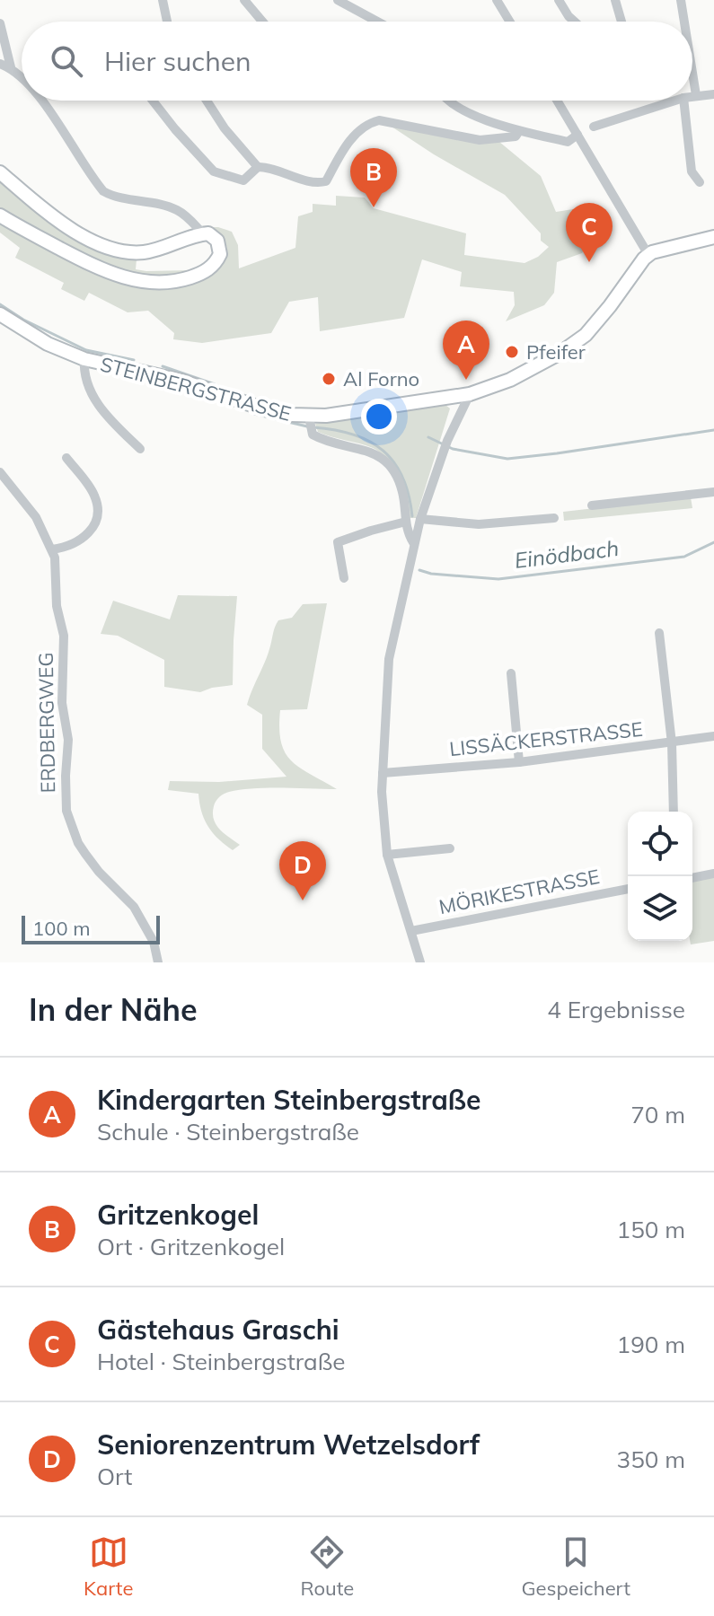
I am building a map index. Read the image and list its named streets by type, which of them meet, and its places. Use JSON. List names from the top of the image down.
{
  "streets": {
    "main road": ["STEINBERGSTRASSE"],
    "street": ["ERDBERGWEG", "LISSÄCKERSTRASSE", "MÖRIKESTRASSE"]
  },
  "water": ["Einödbach"],
  "places": ["Pfeifer", "Al Forno"],
  "scale_bar": "100 m",
  "page": {
    "search": "Hier suchen",
    "pins": [
      "B",
      "C",
      "A",
      "D"
    ],
    "scale": "100 m",
    "heading": ["In der Nähe", "4 Ergebnisse"],
    "list": [
      {
        "mark": "A",
        "name": "Kindergarten Steinbergstraße",
        "note": "Schule · Steinbergstraße",
        "value": "70 m"
      },
      {
        "mark": "B",
        "name": "Gritzenkogel",
        "note": "Ort · Gritzenkogel",
        "value": "150 m"
      },
      {
        "mark": "C",
        "name": "Gästehaus Graschi",
        "note": "Hotel · Steinbergstraße",
        "value": "190 m"
      },
      {
        "mark": "D",
        "name": "Seniorenzentrum Wetzelsdorf",
        "note": "Ort",
        "value": "350 m"
      }
    ],
    "nav": ["Karte", "Route", "Gespeichert"]
  }
}
